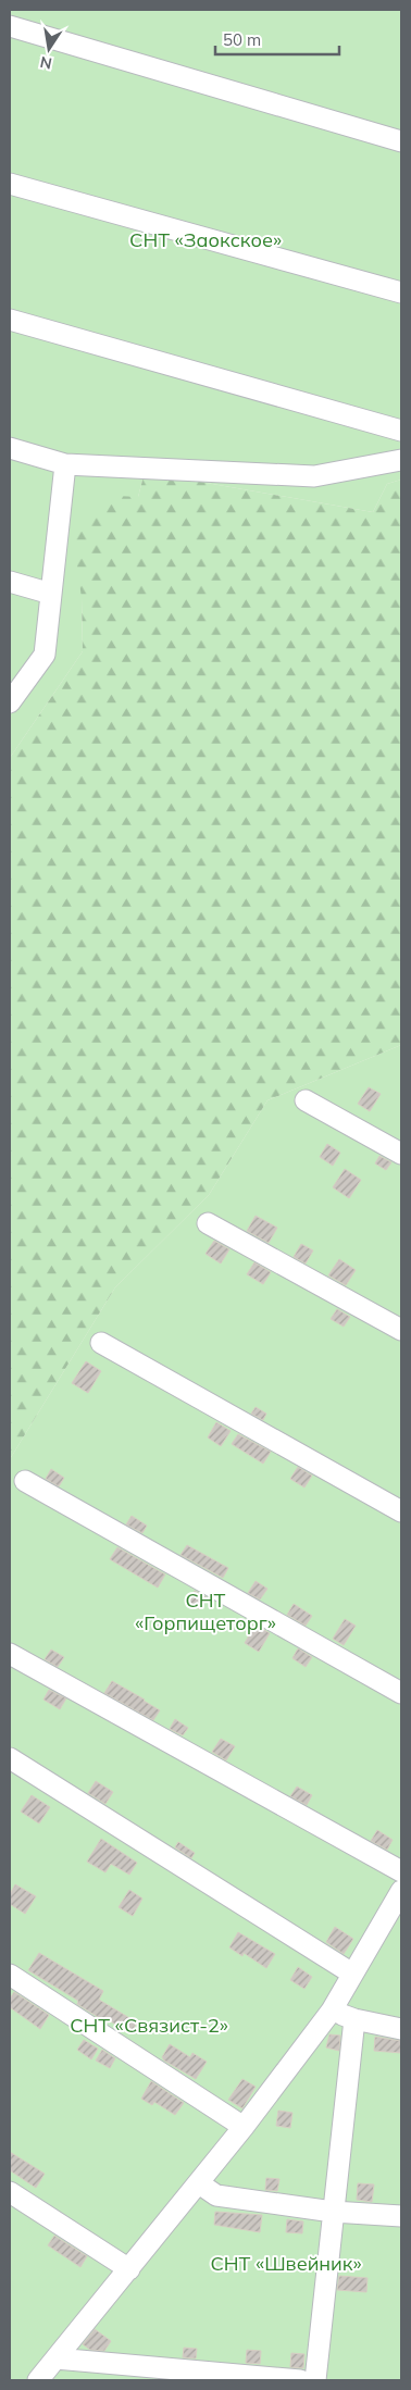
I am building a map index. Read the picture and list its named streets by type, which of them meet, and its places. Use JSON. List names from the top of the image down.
{
  "parks": [
    "СНТ «Заокское»",
    "СНТ «Горпищеторг»",
    "СНТ «Связист-2»",
    "СНТ «Швейник»"
  ],
  "scale_bar": "50 m",
  "north": "bottom"
}
